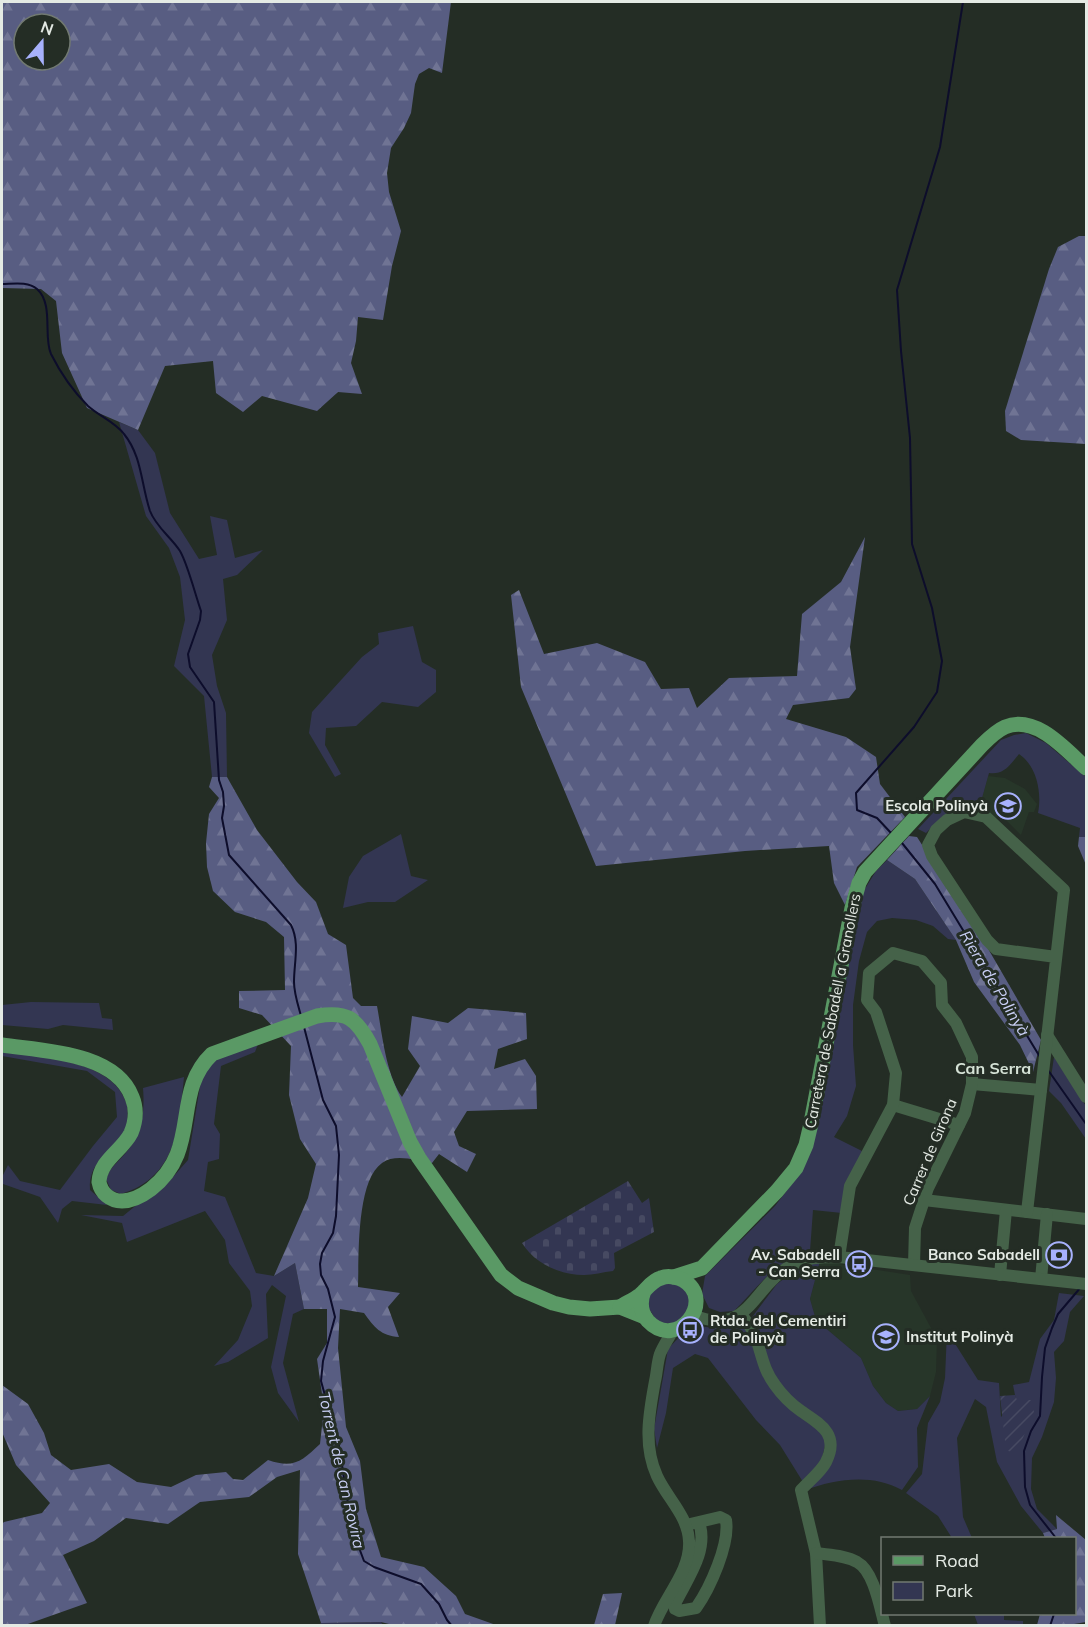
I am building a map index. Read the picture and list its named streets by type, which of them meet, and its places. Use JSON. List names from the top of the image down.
{
  "streets": {
    "main road": ["Carretera de Sabadell a Granollers"],
    "street": ["Carrer de Girona"]
  },
  "districts": ["Can Serra"],
  "water": ["Riera de Polinyà", "Torrent de Can Rovira"],
  "places": {
    "school or university": ["Escola Polinyà", "Institut Polinyà"],
    "bank": ["Banco Sabadell"],
    "bus stop": ["Av. Sabadell - Can Serra", "Rtda. del Cementiri de Polinyà"]
  },
  "legend": ["Road", "Park"],
  "north": "top"
}
